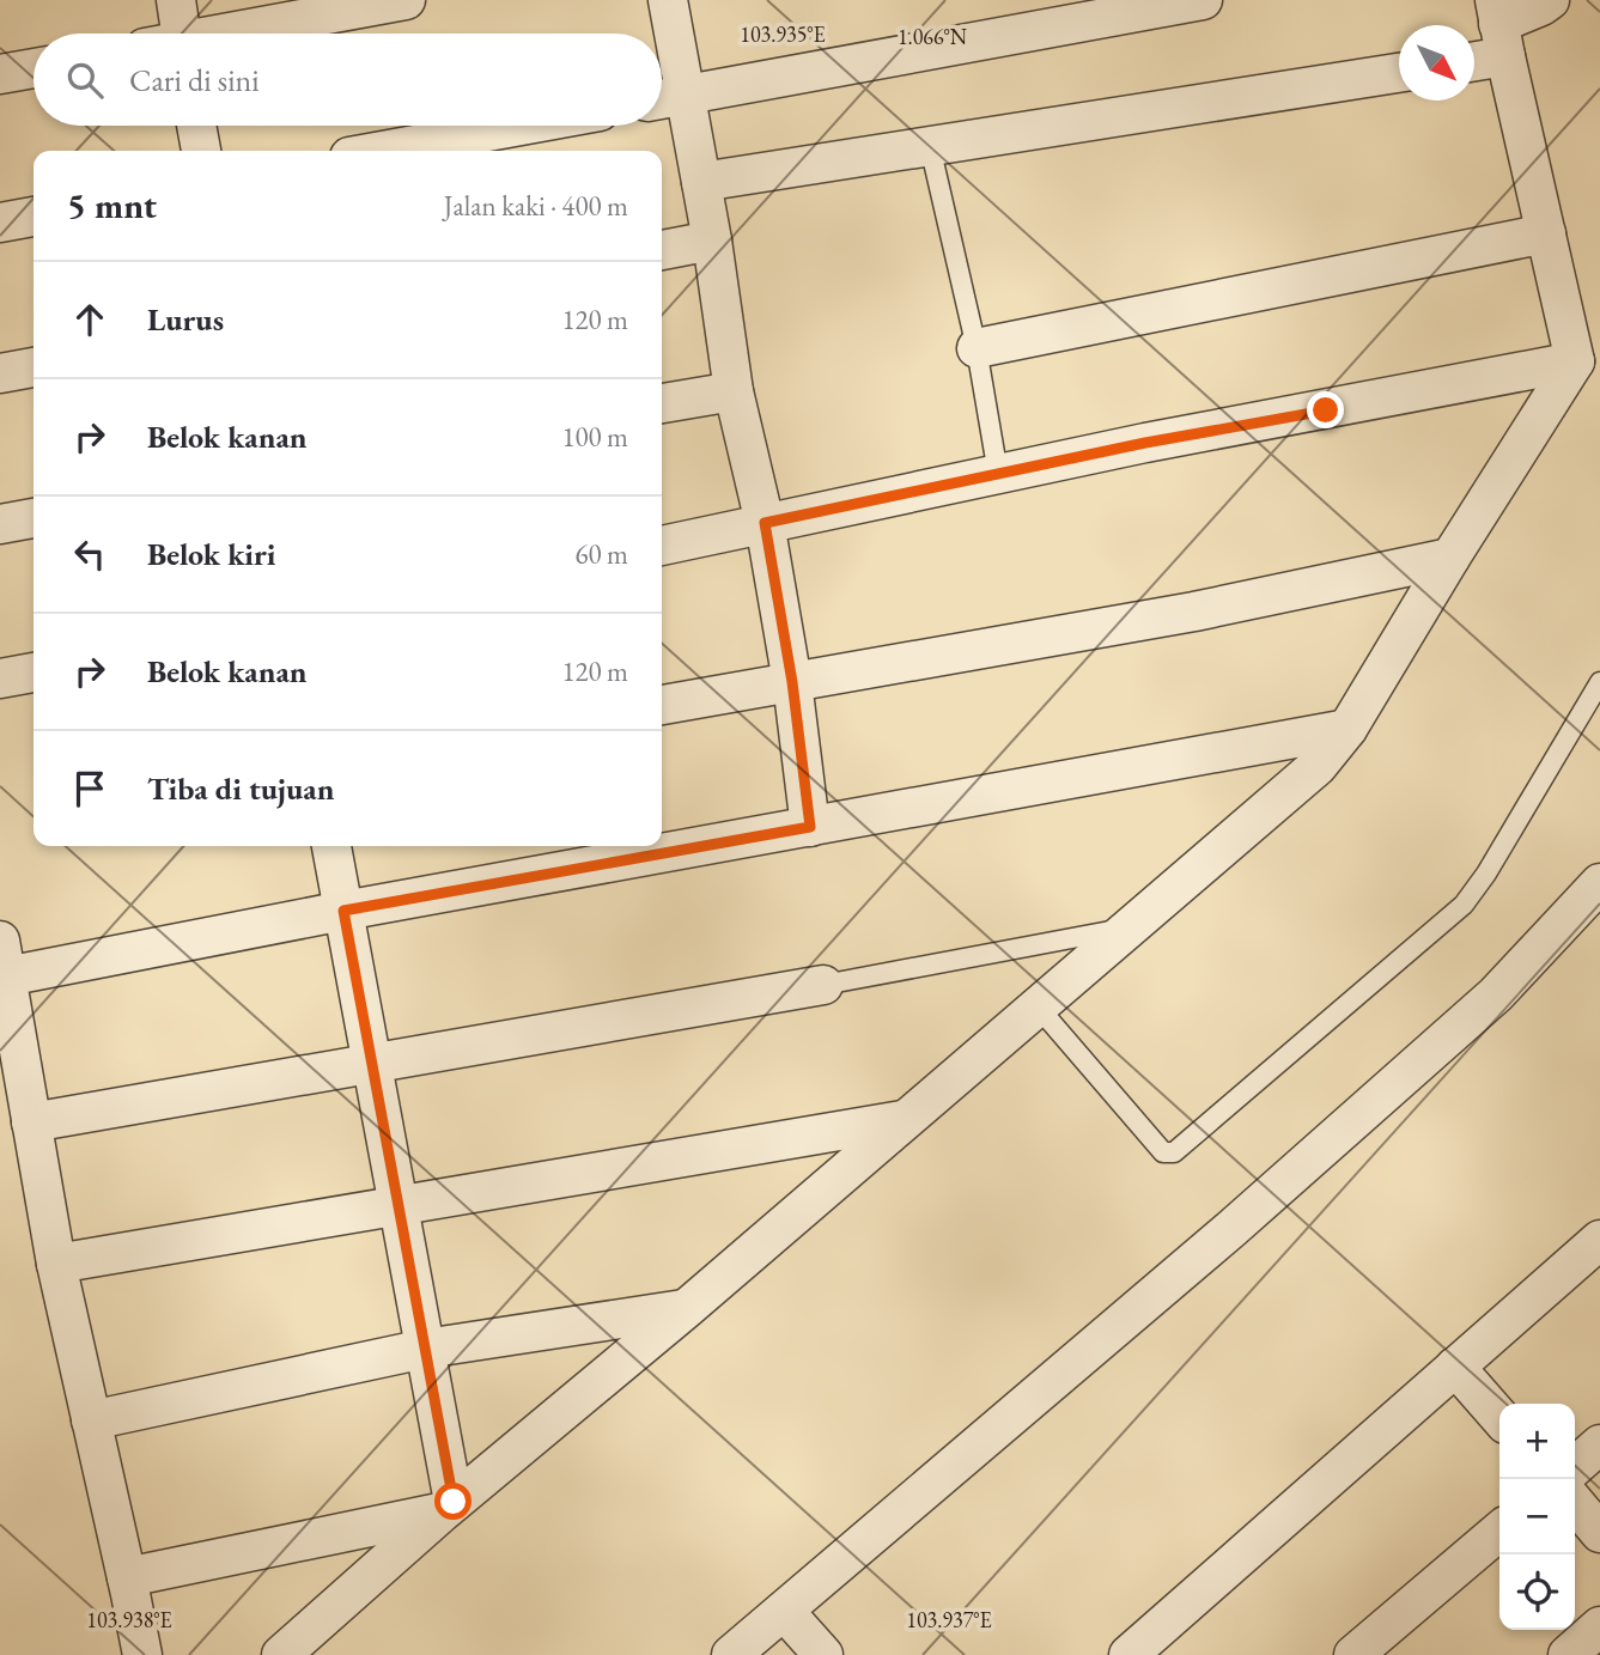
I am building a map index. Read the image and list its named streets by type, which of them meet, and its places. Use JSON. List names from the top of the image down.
{
  "north": "bottom right",
  "page": {
    "search": "Cari di sini",
    "heading": ["5 mnt", "Jalan kaki · 400 m"],
    "list": [
      ["Lurus", "120 m"],
      ["Belok kanan", "100 m"],
      ["Belok kiri", "60 m"],
      ["Belok kanan", "120 m"],
      "Tiba di tujuan"
    ],
    "map_buttons": ["+", "−"]
  },
  "coordinates": [
    "103.935°E",
    "1.066°N",
    "103.938°E",
    "103.937°E"
  ]
}
